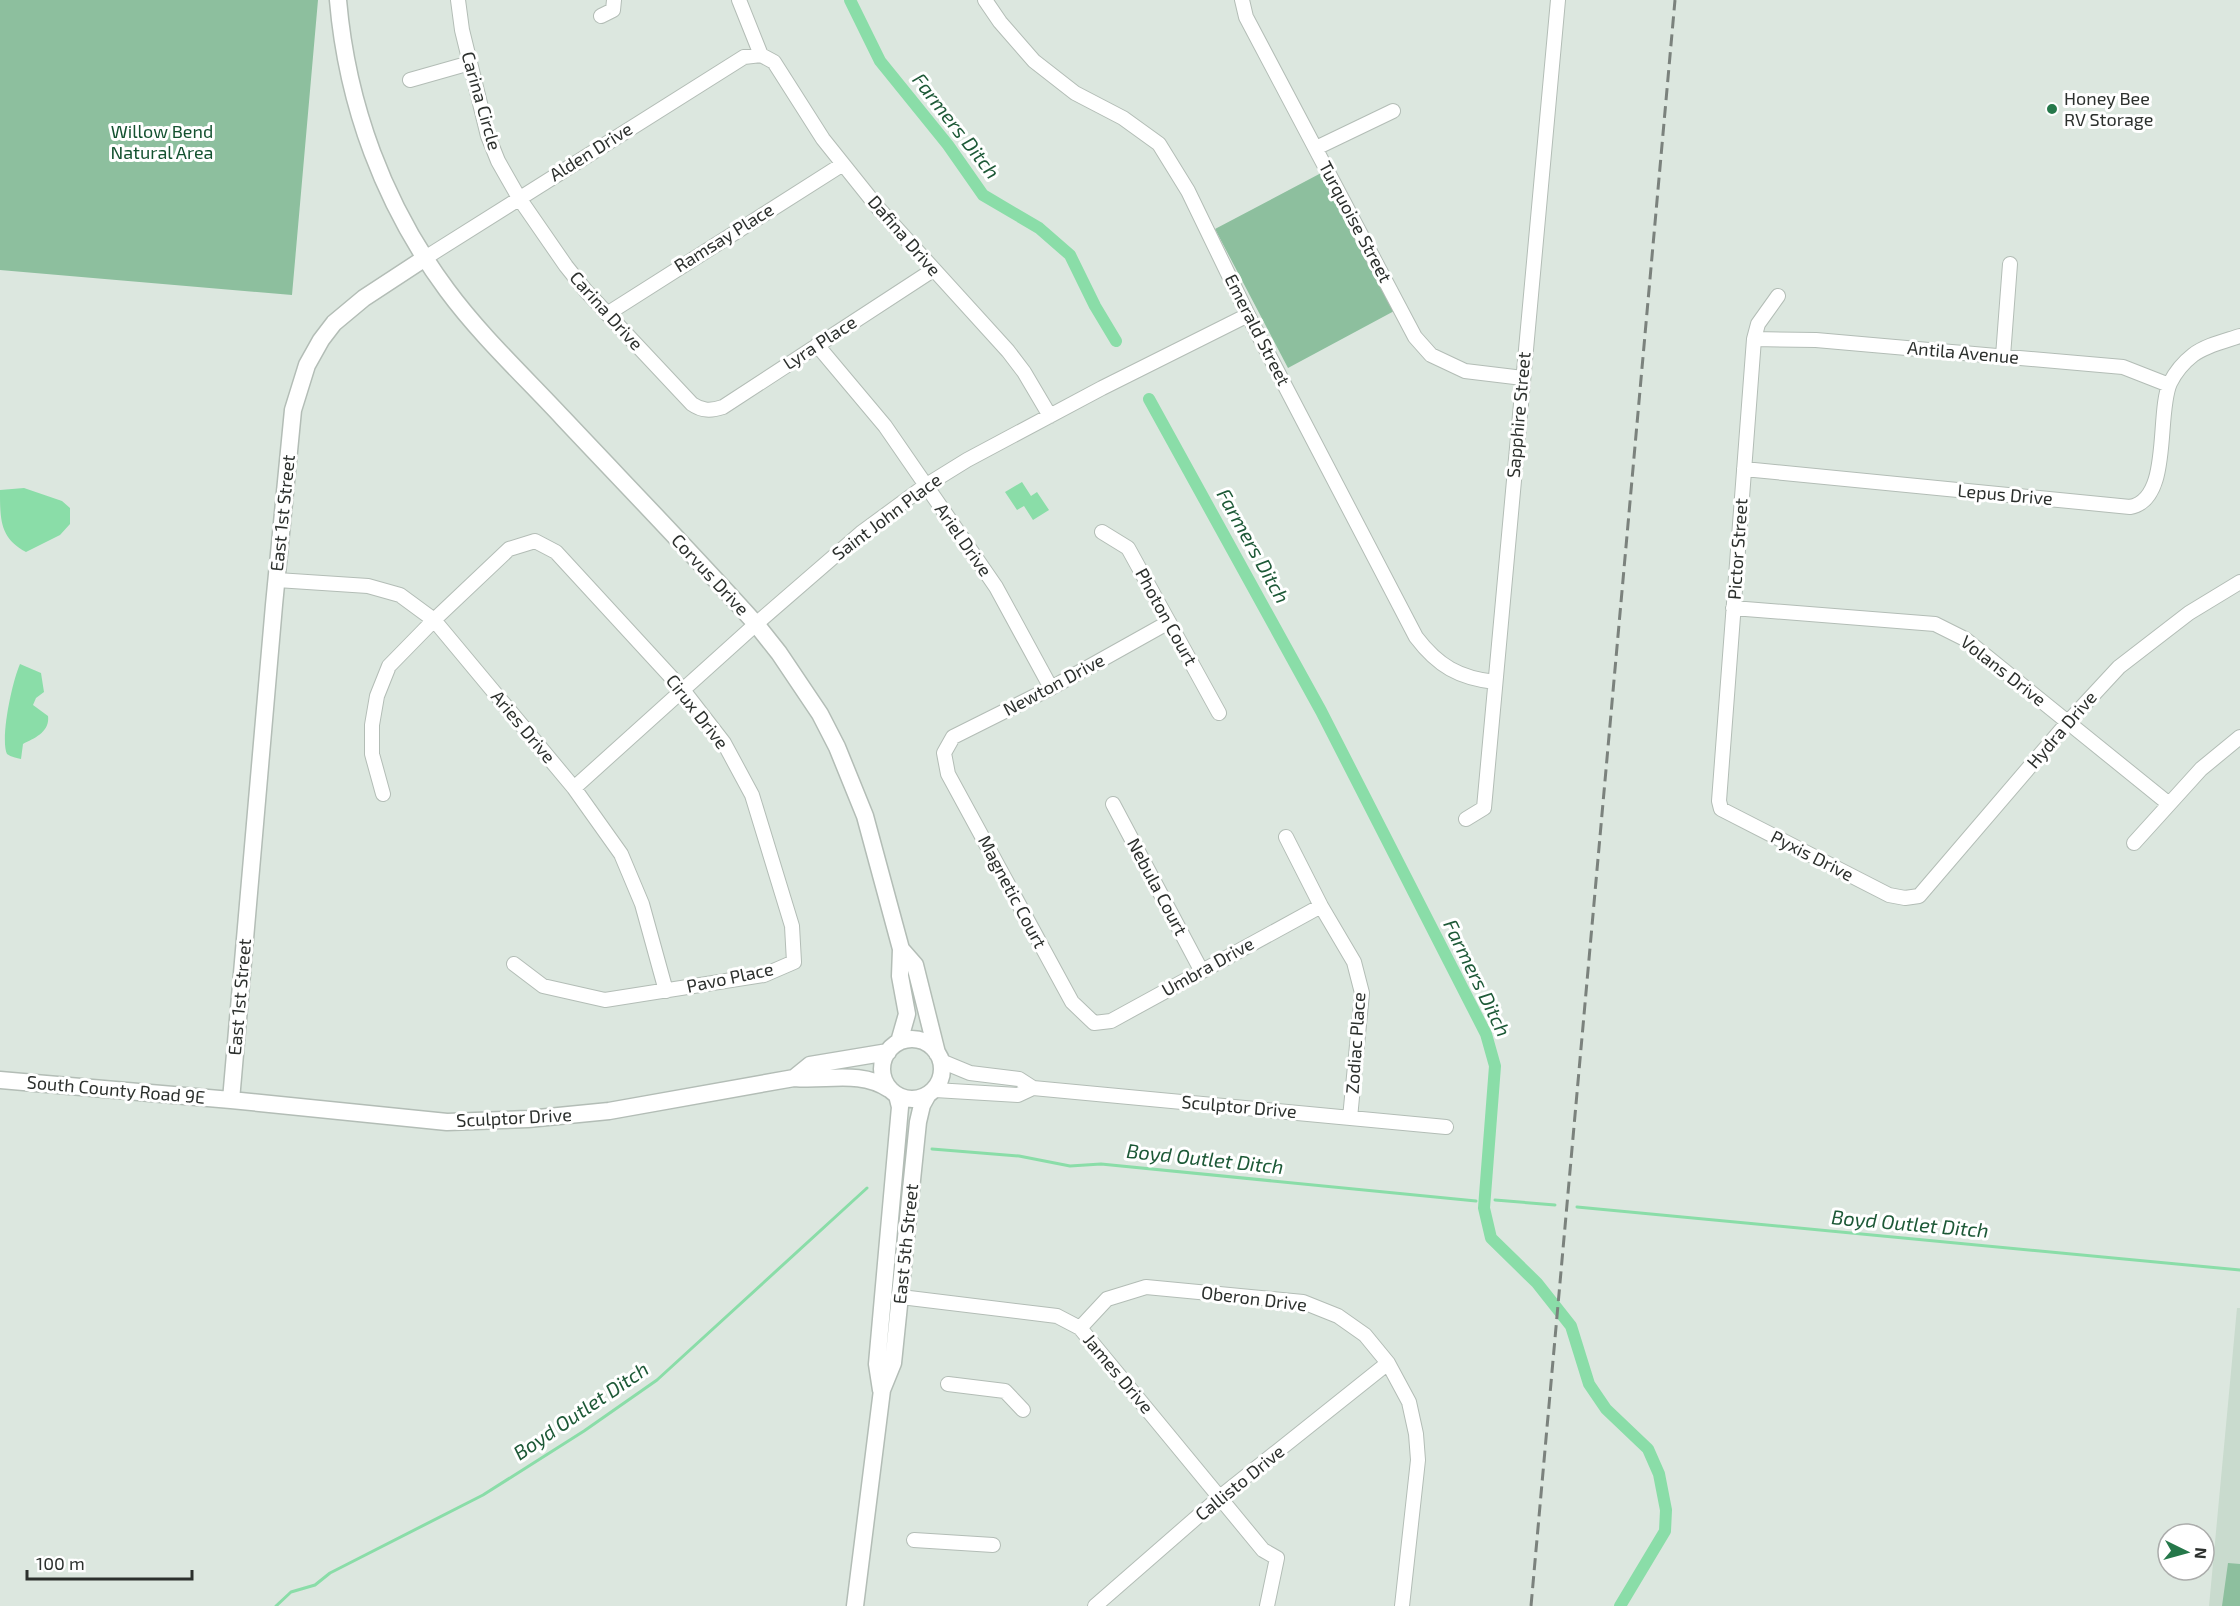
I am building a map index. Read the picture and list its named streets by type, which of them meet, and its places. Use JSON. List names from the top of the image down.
{
  "streets": {
    "street": [
      "Carina Circle",
      "Alden Drive",
      "Turquoise Street",
      "Dafina Drive",
      "Ramsay Place",
      "Carina Drive",
      "Emerald Street",
      "Lyra Place",
      "Antila Avenue",
      "Sapphire Street",
      "Lepus Drive",
      "East 1st Street",
      "Saint John Place",
      "Ariel Drive",
      "Pictor Street",
      "Corvus Drive",
      "Photon Court",
      "Volans Drive",
      "Newton Drive",
      "Cirux Drive",
      "Aries Drive",
      "Hydra Drive",
      "Pyxis Drive",
      "Nebula Court",
      "Magnetic Court",
      "Umbra Drive",
      "Pavo Place",
      "Zodiac Place",
      "South County Road 9E",
      "Sculptor Drive",
      "East 5th Street",
      "Oberon Drive",
      "James Drive",
      "Callisto Drive"
    ]
  },
  "crossings": [
    ["Carina Circle", "Alden Drive"],
    ["Carina Circle", "Carina Drive"],
    ["Alden Drive", "Dafina Drive"],
    ["Alden Drive", "Carina Drive"],
    ["Alden Drive", "East 1st Street"],
    ["Alden Drive", "Corvus Drive"],
    ["Turquoise Street", "Sapphire Street"],
    ["Dafina Drive", "Ramsay Place"],
    ["Dafina Drive", "Lyra Place"],
    ["Dafina Drive", "Saint John Place"],
    ["Ramsay Place", "Carina Drive"],
    ["Carina Drive", "Lyra Place"],
    ["Emerald Street", "Sapphire Street"],
    ["Emerald Street", "Saint John Place"],
    ["Lyra Place", "Ariel Drive"],
    ["Antila Avenue", "Lepus Drive"],
    ["Antila Avenue", "Pictor Street"],
    ["Lepus Drive", "Pictor Street"],
    ["East 1st Street", "Corvus Drive"],
    ["East 1st Street", "Aries Drive"],
    ["East 1st Street", "South County Road 9E"],
    ["East 1st Street", "Sculptor Drive"],
    ["Saint John Place", "Ariel Drive"],
    ["Saint John Place", "Corvus Drive"],
    ["Saint John Place", "Cirux Drive"],
    ["Saint John Place", "Aries Drive"],
    ["Ariel Drive", "Newton Drive"],
    ["Pictor Street", "Volans Drive"],
    ["Pictor Street", "Pyxis Drive"],
    ["Corvus Drive", "Sculptor Drive"],
    ["Corvus Drive", "East 5th Street"],
    ["Photon Court", "Newton Drive"],
    ["Volans Drive", "Hydra Drive"],
    ["Newton Drive", "Magnetic Court"],
    ["Cirux Drive", "Aries Drive"],
    ["Cirux Drive", "Pavo Place"],
    ["Aries Drive", "Pavo Place"],
    ["Hydra Drive", "Pyxis Drive"],
    ["Nebula Court", "Umbra Drive"],
    ["Magnetic Court", "Umbra Drive"],
    ["Umbra Drive", "Zodiac Place"],
    ["Zodiac Place", "Sculptor Drive"],
    ["South County Road 9E", "Sculptor Drive"],
    ["Sculptor Drive", "East 5th Street"],
    ["East 5th Street", "James Drive"],
    ["Oberon Drive", "James Drive"],
    ["Oberon Drive", "Callisto Drive"],
    ["James Drive", "Callisto Drive"]
  ],
  "water": ["Farmers Ditch", "Boyd Outlet Ditch"],
  "parks": ["Willow Bend Natural Area"],
  "places": ["Honey Bee RV Storage"],
  "scale_bar": "100 m",
  "north": "right"
}
